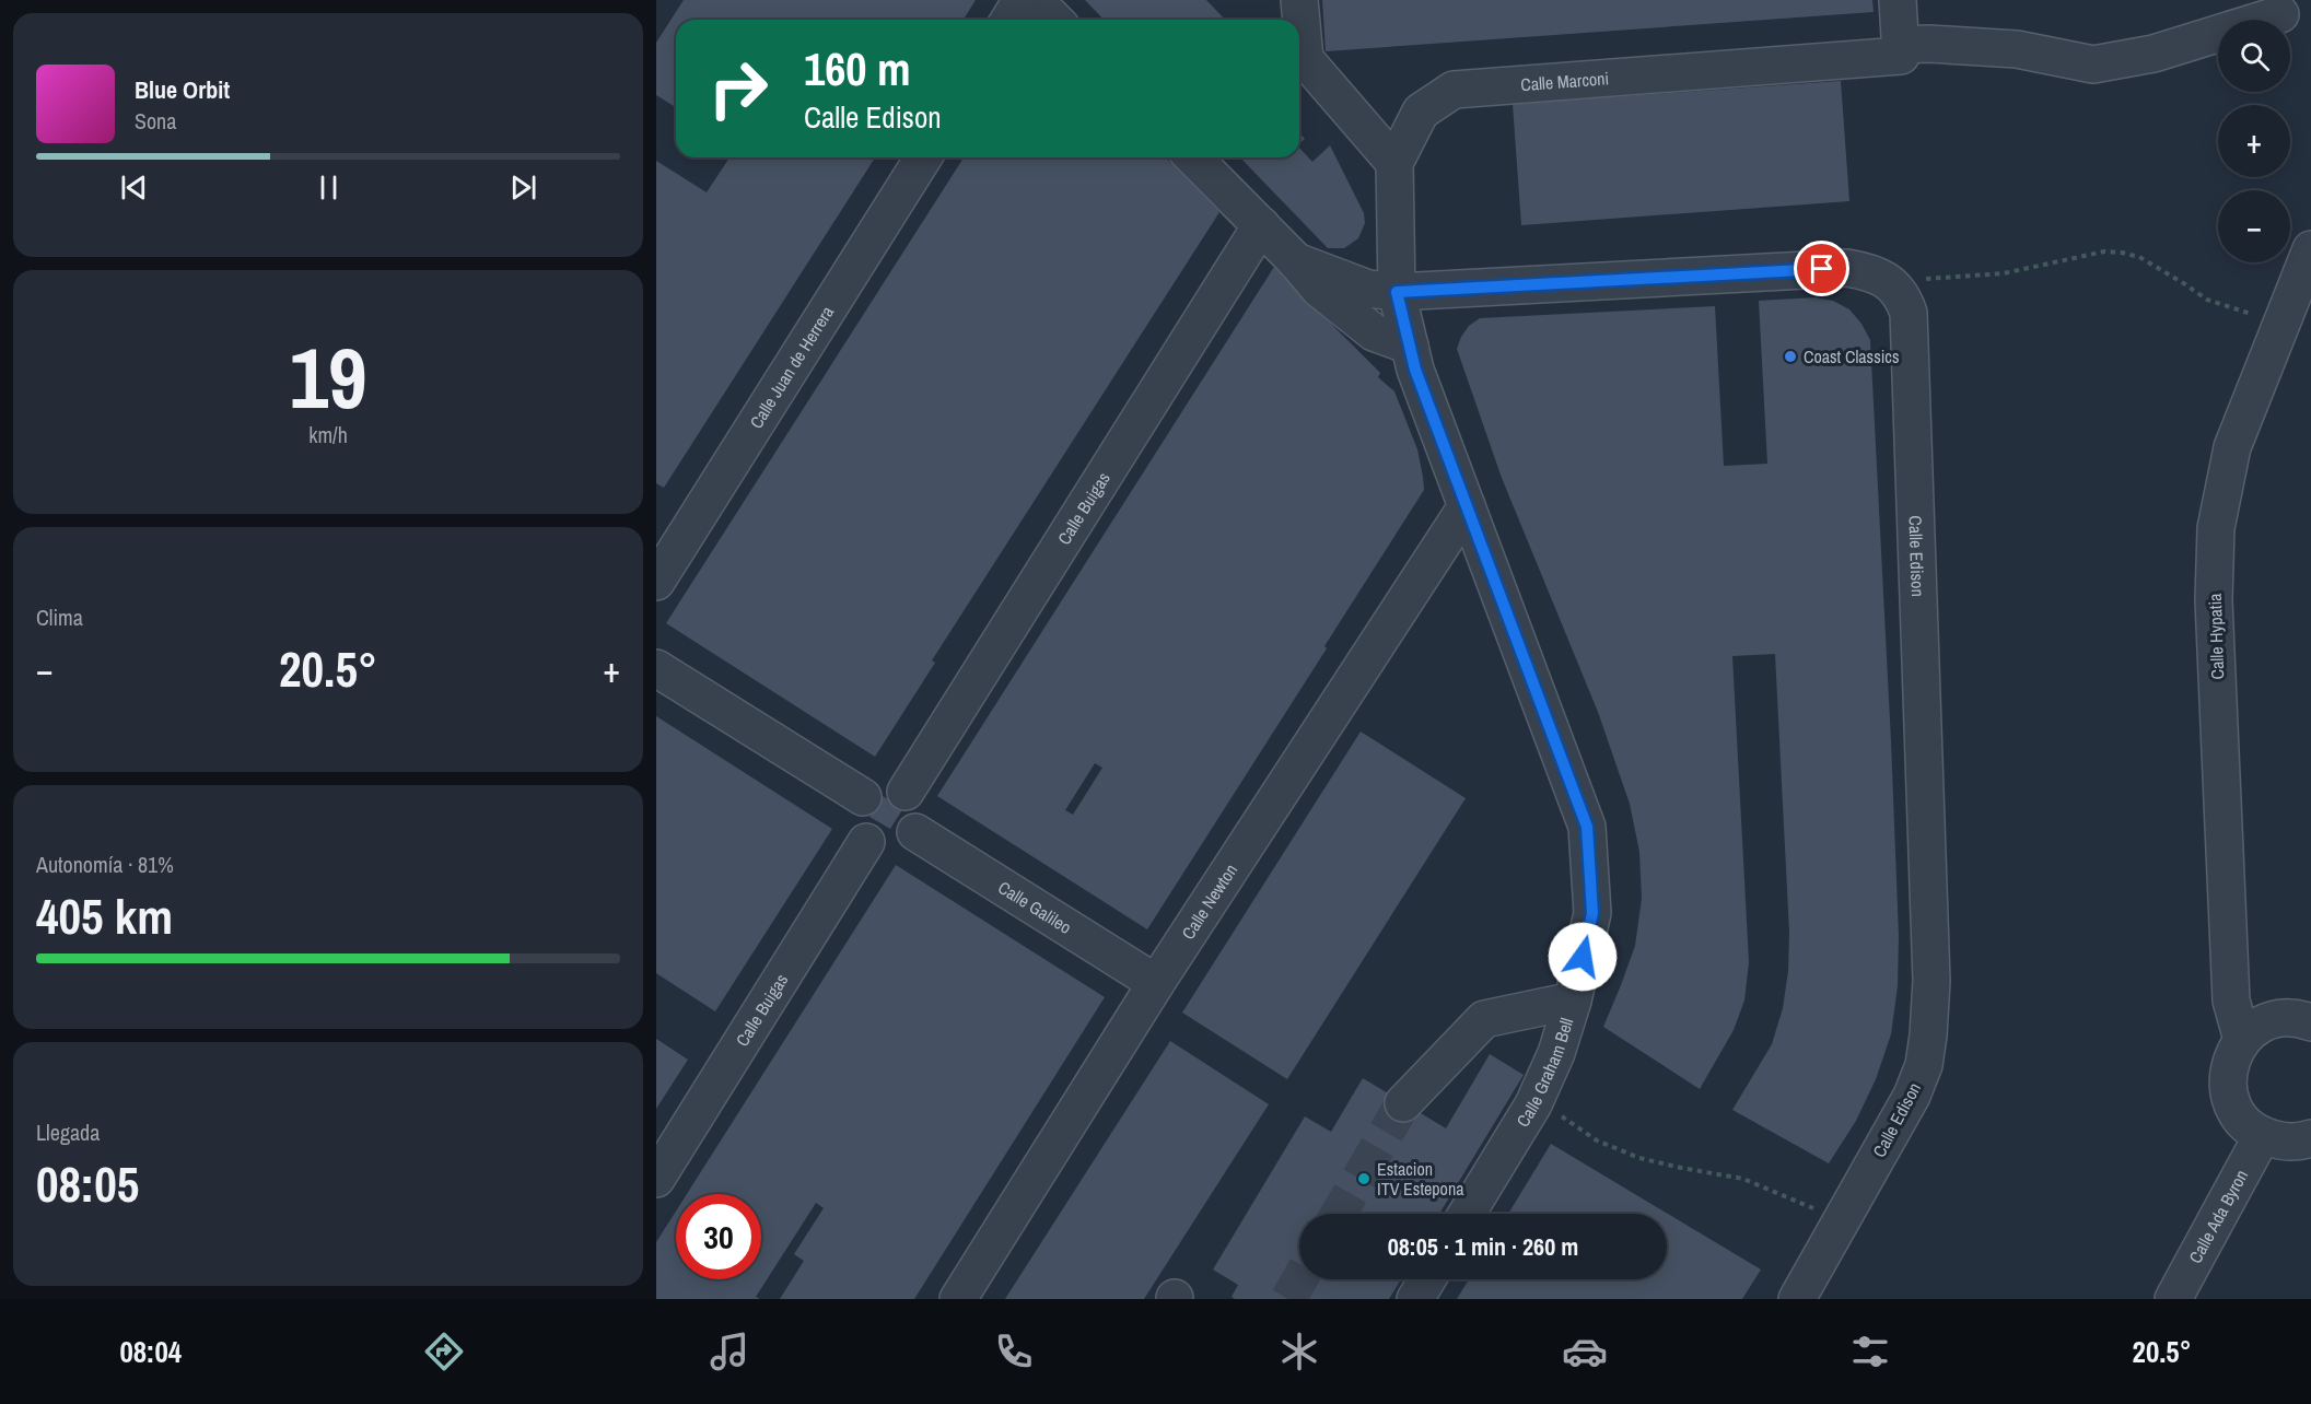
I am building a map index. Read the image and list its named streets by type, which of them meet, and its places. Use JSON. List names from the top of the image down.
{
  "streets": {
    "street": [
      "Calle Marconi",
      "Calle Juan de Herrera",
      "Calle Buigas",
      "Calle Edison",
      "Calle Hypatia",
      "Calle Newton",
      "Calle Galileo",
      "Calle Graham Bell",
      "Calle Ada Byron"
    ]
  },
  "crossings": [
    ["Calle Marconi", "Calle Graham Bell"],
    ["Calle Buigas", "Calle Galileo"],
    ["Calle Newton", "Calle Galileo"],
    ["Calle Newton", "Calle Graham Bell"]
  ],
  "places": ["Coast Classics", "Estacion ITV Estepona"],
  "page": {
    "map_buttons": ["+", "−"],
    "turn": ["160 m", "Calle Edison"],
    "song": ["Blue Orbit", "Sona"],
    "tile": [
      ["19", "km/h"],
      "Clima",
      ["Autonomía · 81%", "405 km"],
      ["Llegada", "08:05"]
    ],
    "heat": ["−", "20.5°", "+"],
    "limit": "30",
    "trip": "08:05 · 1 min · 260 m",
    "tabs": ["08:04", "20.5°"]
  }
}
